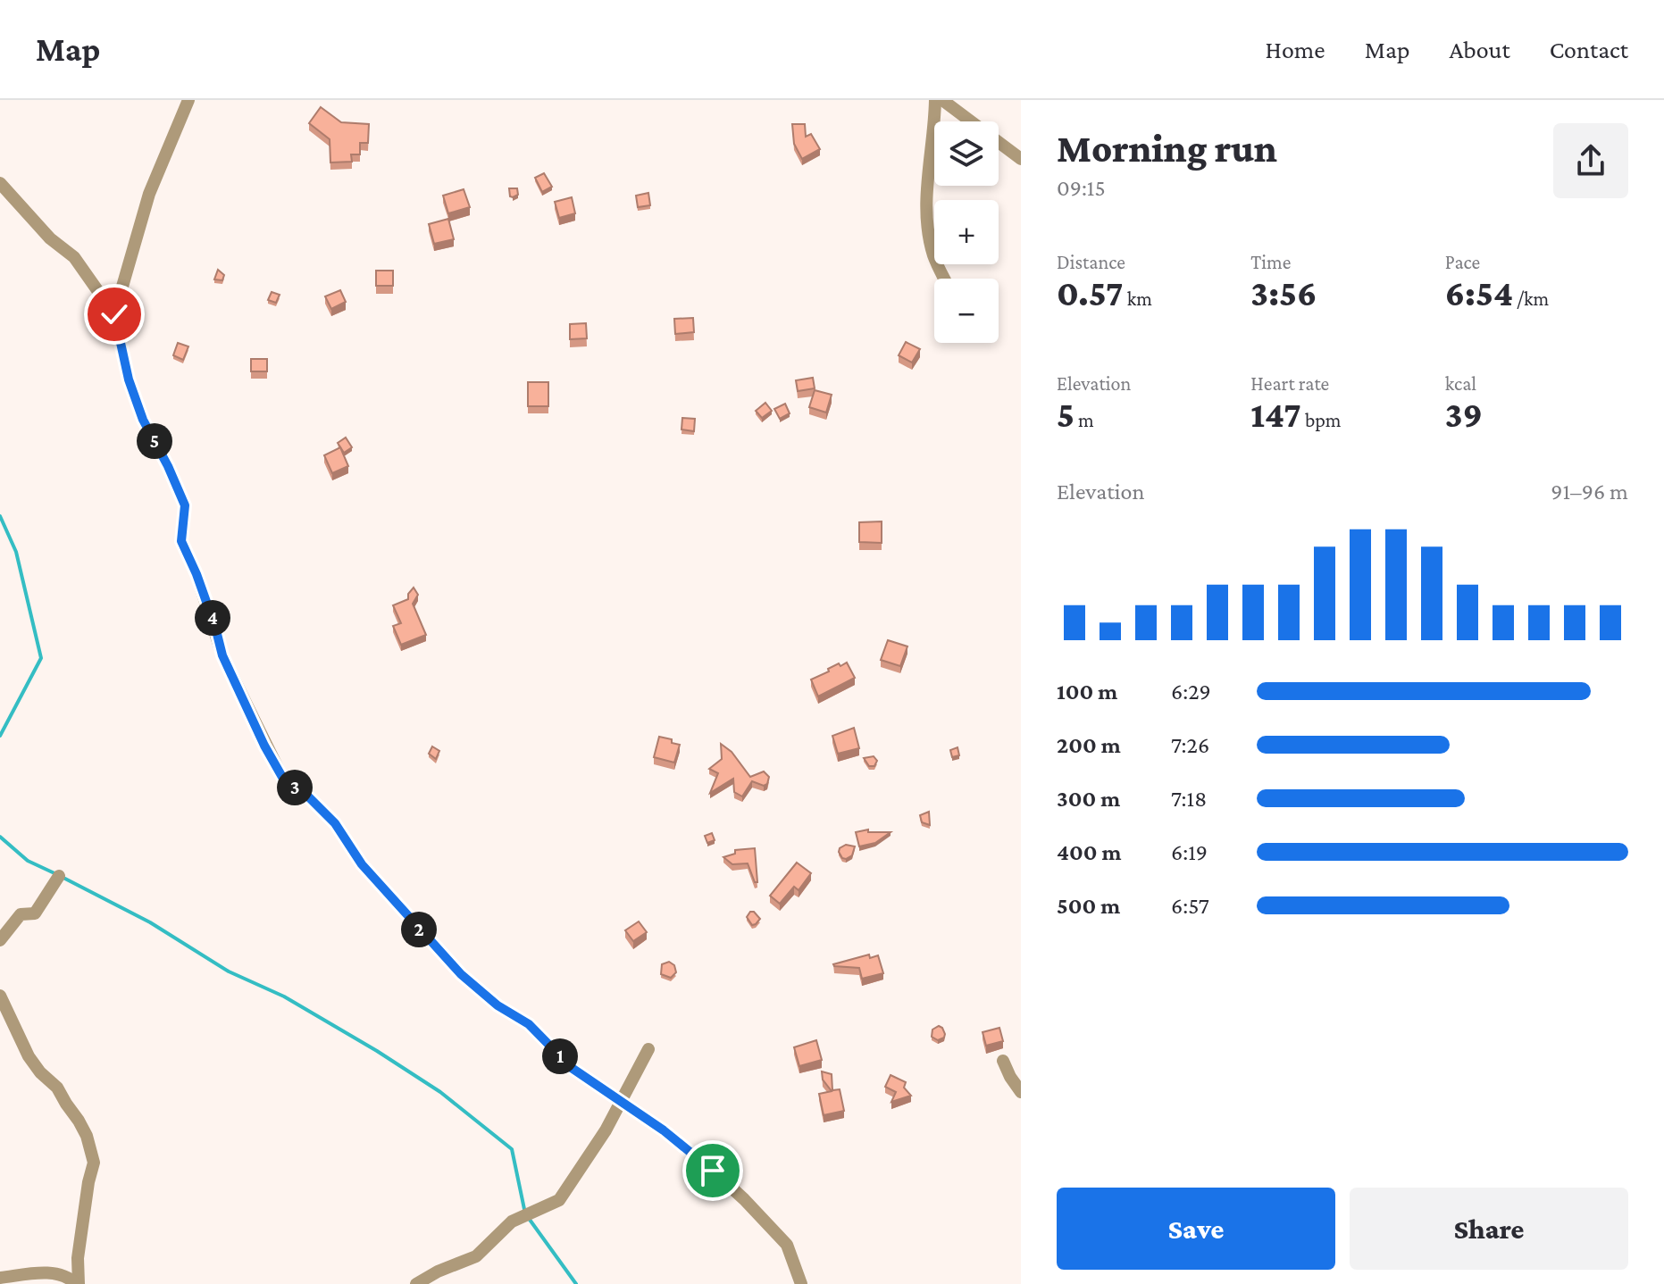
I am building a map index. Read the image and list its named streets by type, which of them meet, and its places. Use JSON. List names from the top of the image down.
{
  "page": {
    "header": "Map",
    "nav": [
      "Home",
      "Map",
      "About",
      "Contact"
    ],
    "heading": ["Morning run", "09:15"],
    "map_buttons": ["+", "−"],
    "stats": [
      ["Distance", "0.57 km"],
      ["Time", "3:56"],
      ["Pace", "6:54 /km"],
      ["Elevation", "5 m"],
      ["Heart rate", "147 bpm"],
      ["kcal", "39"]
    ],
    "pins": [
      "5",
      "4",
      "3",
      "2",
      "1"
    ],
    "chart": ["Elevation", "91–96 m"],
    "list": [
      {
        "name": "100 m",
        "note": "6:29"
      },
      {
        "name": "200 m",
        "note": "7:26"
      },
      {
        "name": "300 m",
        "note": "7:18"
      },
      {
        "name": "400 m",
        "note": "6:19"
      },
      {
        "name": "500 m",
        "note": "6:57"
      }
    ],
    "buttons": ["Save", "Share"]
  }
}
